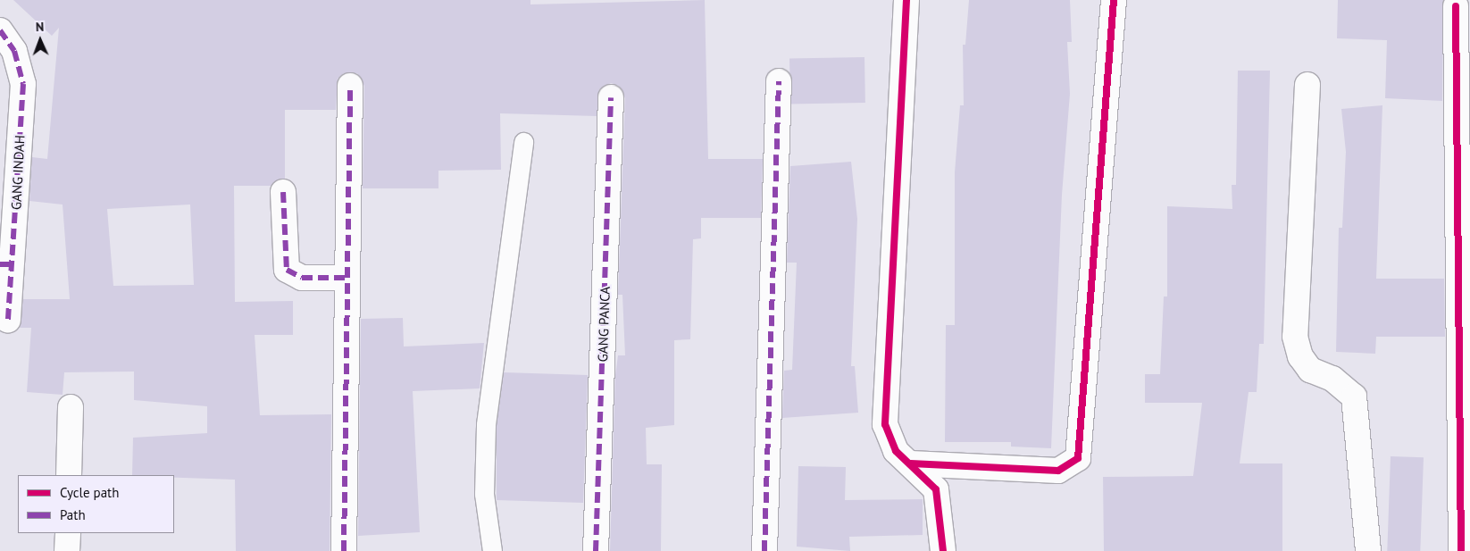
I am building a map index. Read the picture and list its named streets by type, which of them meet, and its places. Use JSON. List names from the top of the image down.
{
  "streets": {
    "street": ["GANG INDAH", "GANG PANCA"]
  },
  "legend": ["Cycle path", "Path"],
  "north": "top"
}
